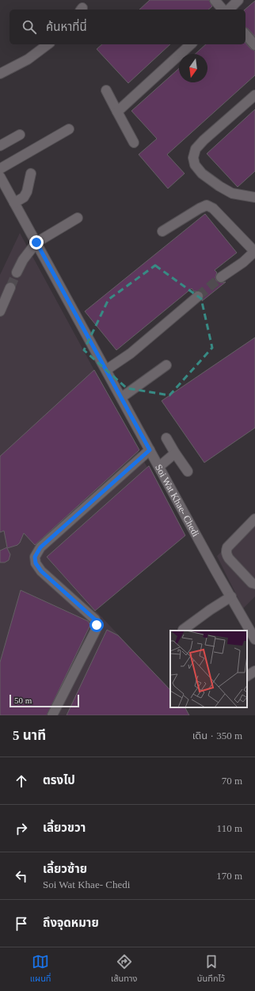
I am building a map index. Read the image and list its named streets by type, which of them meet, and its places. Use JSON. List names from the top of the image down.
{
  "streets": {
    "street": ["Soi Wat Khae- Chedi"]
  },
  "scale_bar": "50 m",
  "north": "bottom",
  "page": {
    "search": "ค้นหาที่นี่",
    "scale": "50 m",
    "heading": ["5 นาที", "เดิน · 350 m"],
    "list": [
      ["ตรงไป", "70 m"],
      ["เลี้ยวขวา", "110 m"],
      ["เลี้ยวซ้าย", "Soi Wat Khae- Chedi", "170 m"],
      "ถึงจุดหมาย"
    ],
    "nav": ["แผนที่", "เส้นทาง", "บันทึกไว้"]
  }
}
